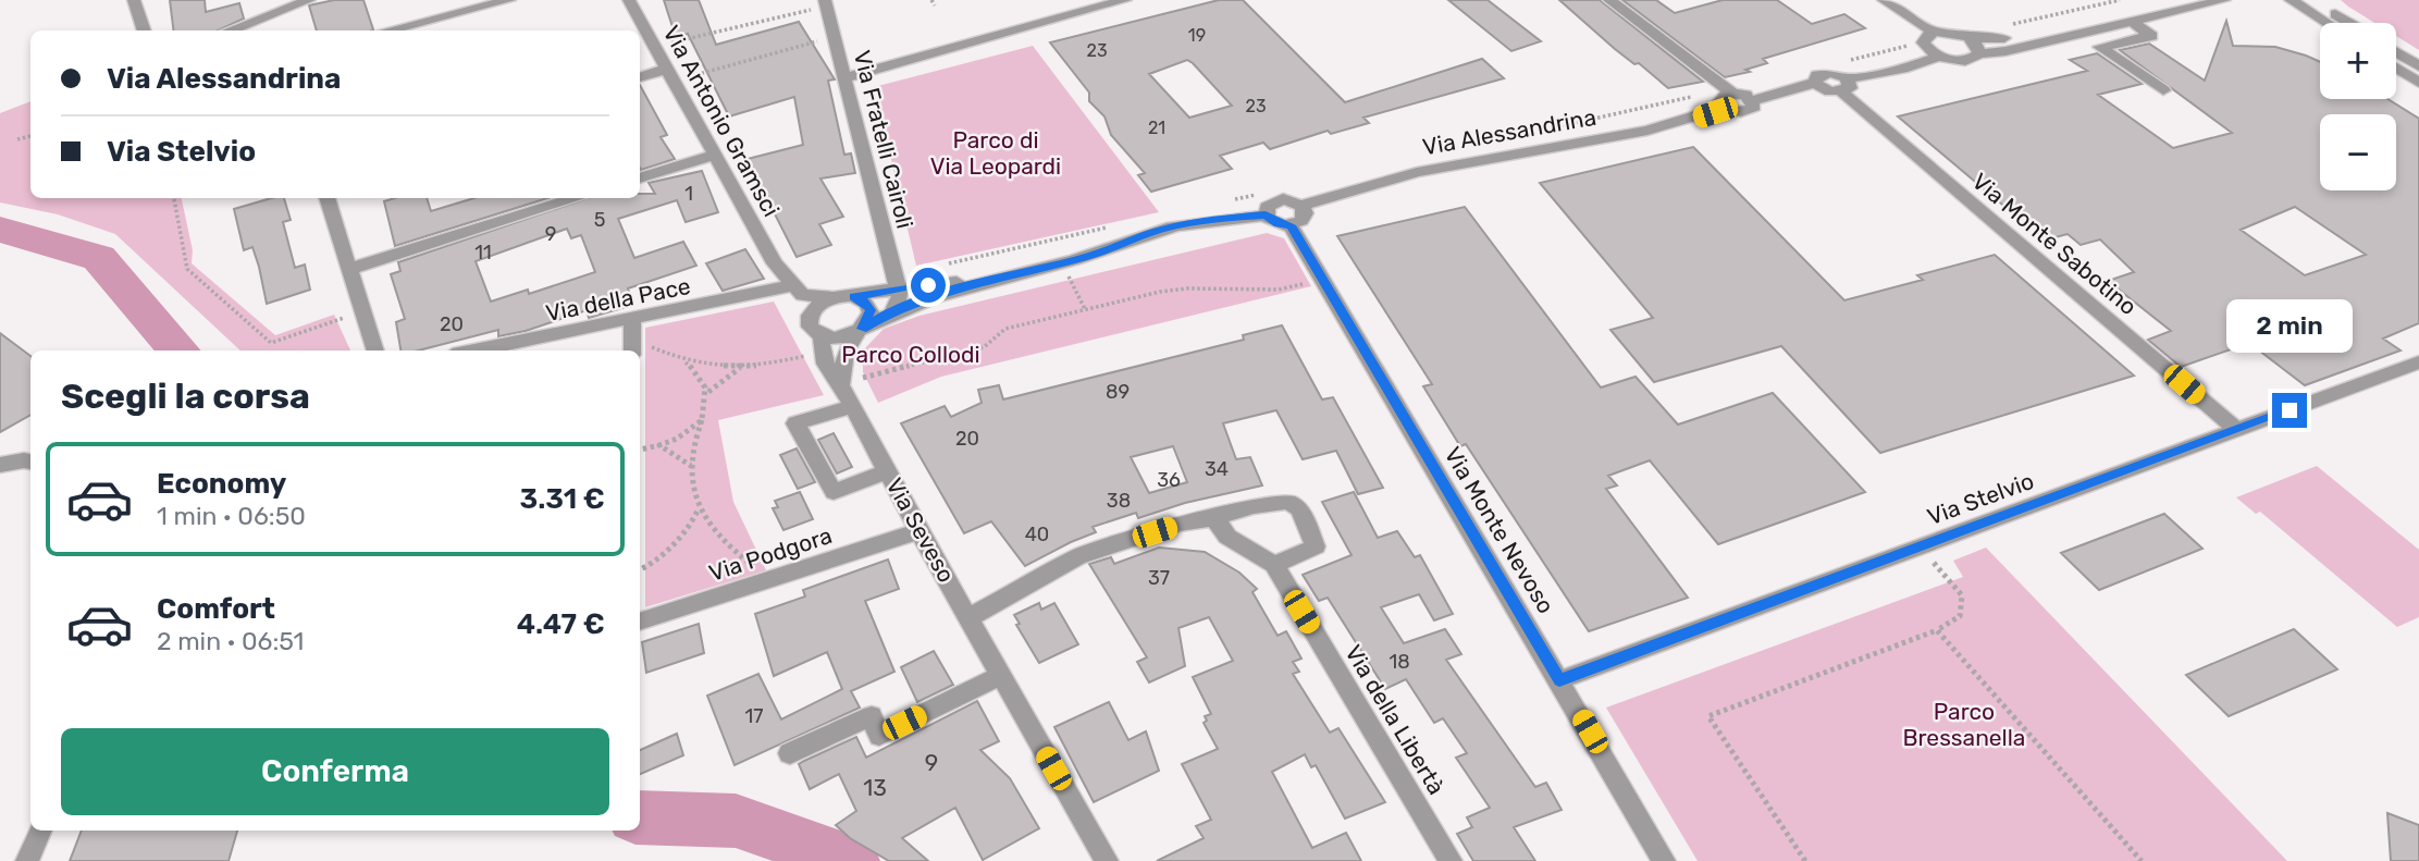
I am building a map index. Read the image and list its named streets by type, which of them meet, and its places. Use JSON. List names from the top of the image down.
{
  "streets": {
    "street": [
      "Via Antonio Gramsci",
      "Via Alessandrina",
      "Via Fratelli Cairoli",
      "Via Monte Sabotino",
      "Via della Pace",
      "Via Stelvio",
      "Via Seveso",
      "Via Monte Nevoso",
      "Via Podgora",
      "Via della Libertà"
    ]
  },
  "crossings": [
    ["Via Antonio Gramsci", "Via Fratelli Cairoli"],
    ["Via Antonio Gramsci", "Via della Pace"],
    ["Via Antonio Gramsci", "Via Seveso"],
    ["Via Alessandrina", "Via Monte Sabotino"],
    ["Via Alessandrina", "Via Monte Nevoso"],
    ["Via Monte Sabotino", "Via Stelvio"],
    ["Via Stelvio", "Via Monte Nevoso"],
    ["Via Seveso", "Via Podgora"]
  ],
  "parks": ["Parco di Via Leopardi", "Parco Collodi", "Parco Bressanella"],
  "house_numbers": [
    "19",
    "23",
    "23",
    "21",
    "1",
    "5",
    "9",
    "11",
    "20",
    "89",
    "20",
    "34",
    "36",
    "38",
    "40",
    "37",
    "18",
    "17",
    "9",
    "13"
  ],
  "page": {
    "map_buttons": ["+", "−"],
    "banner": ["Via Alessandrina", "Via Stelvio"],
    "bubble": "2 min",
    "heading": "Scegli la corsa",
    "list": [
      {
        "name": "Economy",
        "note": "1 min · 06:50",
        "value": "3.31 €"
      },
      {
        "name": "Comfort",
        "note": "2 min · 06:51",
        "value": "4.47 €"
      }
    ],
    "buttons": "Conferma"
  }
}
